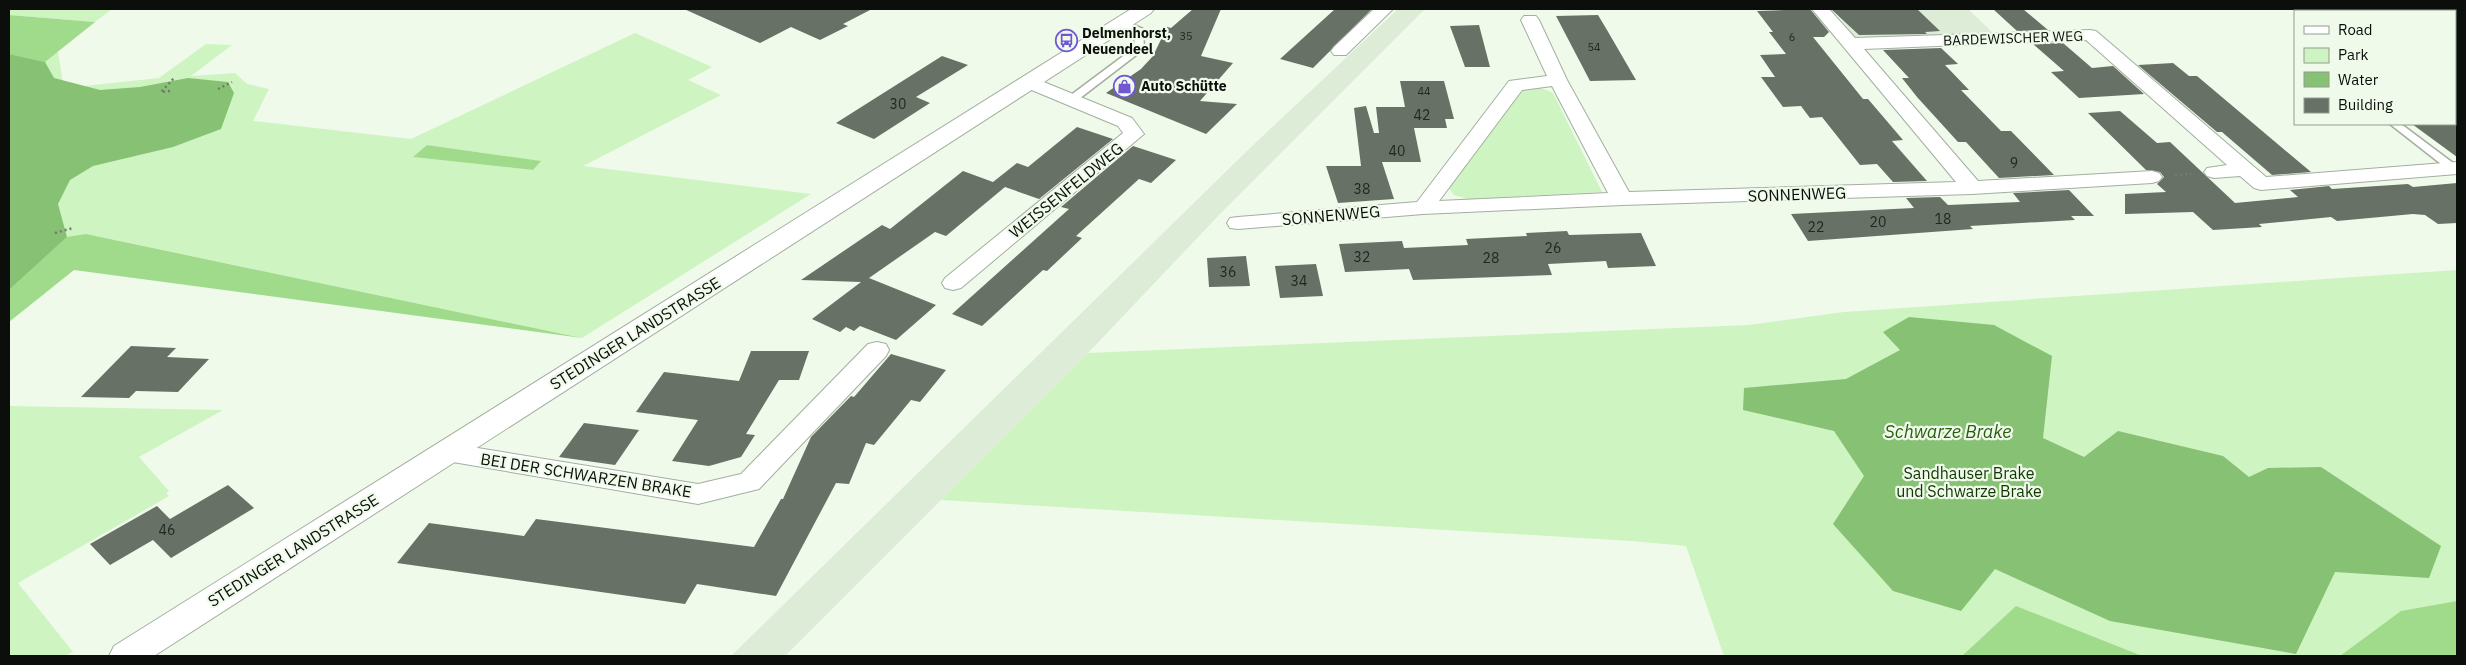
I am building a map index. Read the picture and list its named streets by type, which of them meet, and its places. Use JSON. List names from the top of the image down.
{
  "streets": {
    "main road": ["STEDINGER LANDSTRASSE"],
    "street": [
      "BARDEWISCHER WEG",
      "WEISSENFELDWEG",
      "SONNENWEG",
      "BEI DER SCHWARZEN BRAKE"
    ]
  },
  "crossings": [
    ["WEISSENFELDWEG", "STEDINGER LANDSTRASSE"],
    ["STEDINGER LANDSTRASSE", "BEI DER SCHWARZEN BRAKE"]
  ],
  "water": ["Schwarze Brake"],
  "parks": ["Sandhauser Brake und Schwarze Brake"],
  "places": {
    "bus stop": ["Delmenhorst, Neuendeel"],
    "shop": ["Auto Schütte"]
  },
  "house_numbers": [
    "35",
    "6",
    "54",
    "44",
    "30",
    "42",
    "40",
    "9",
    "38",
    "18",
    "20",
    "22",
    "26",
    "32",
    "28",
    "36",
    "34",
    "46"
  ],
  "legend": [
    "Road",
    "Park",
    "Water",
    "Building"
  ]
}
